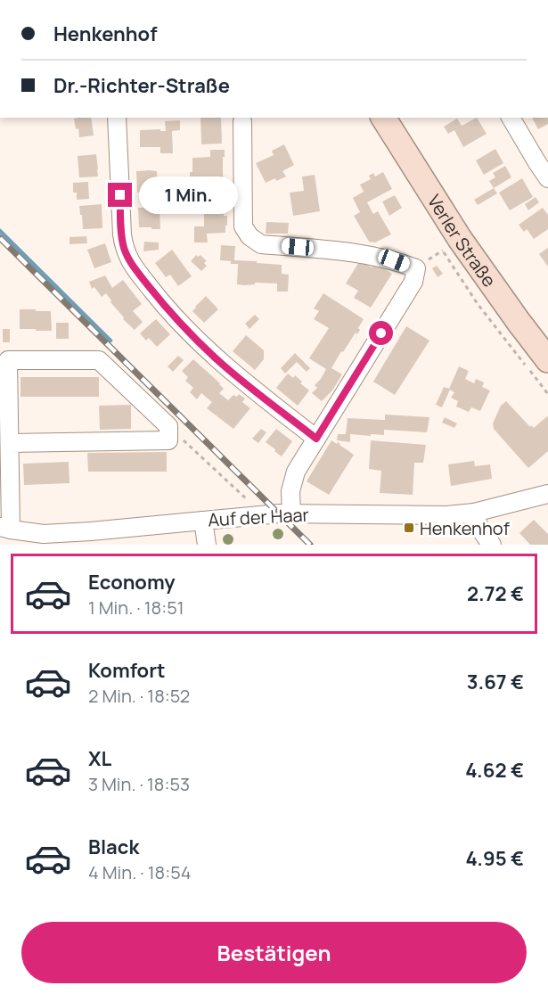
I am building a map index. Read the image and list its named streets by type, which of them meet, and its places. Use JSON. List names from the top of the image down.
{
  "streets": {
    "main road": ["Verler Straße"],
    "street": ["Auf der Haar"]
  },
  "places": {
    "transit": ["Henkenhof"]
  },
  "page": {
    "banner": ["Henkenhof", "Dr.-Richter-Straße"],
    "bubble": "1 Min.",
    "list": [
      {
        "name": "Economy",
        "note": "1 Min. · 18:51",
        "value": "2.72 €"
      },
      {
        "name": "Komfort",
        "note": "2 Min. · 18:52",
        "value": "3.67 €"
      },
      {
        "name": "XL",
        "note": "3 Min. · 18:53",
        "value": "4.62 €"
      },
      {
        "name": "Black",
        "note": "4 Min. · 18:54",
        "value": "4.95 €"
      }
    ],
    "buttons": "Bestätigen"
  }
}
